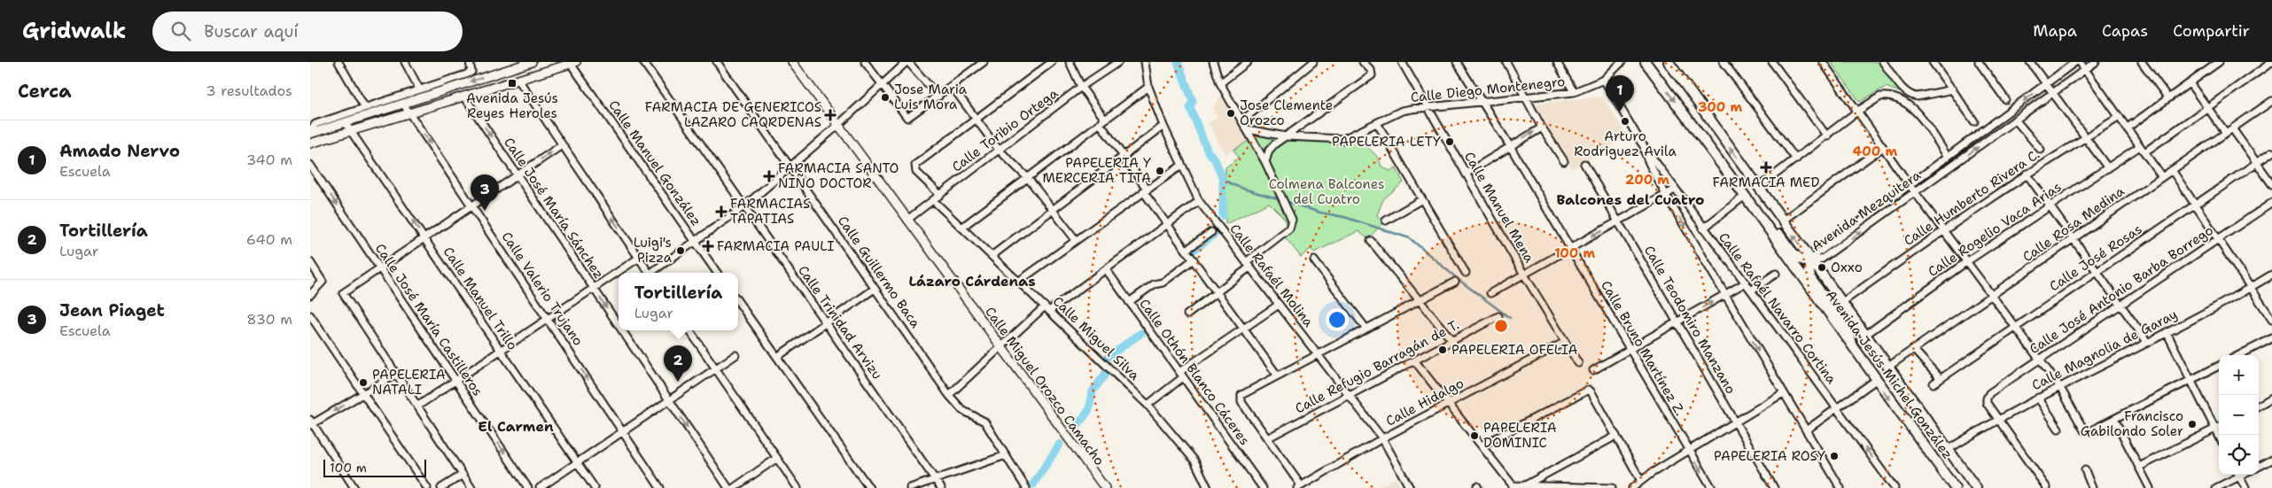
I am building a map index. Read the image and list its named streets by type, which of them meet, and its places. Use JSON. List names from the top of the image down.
{
  "streets": {
    "main road": ["Avenida Jesús Michel González"],
    "street": [
      "Calle Diego Montenegro",
      "Calle Toribio Ortega",
      "Calle Manuel González",
      "Calle Humberto Rivera C.",
      "Calle Manuel Mena",
      "Calle José María Sánchez",
      "Avenida Mezquitera",
      "Calle Rosa Medina",
      "Calle Rogelio Vaca Arias",
      "Calle José Rosas",
      "Calle Guillermo Baca",
      "Calle Rafaél Molina",
      "Calle Valerio Trujano",
      "Calle José Antonio Barba Borrego",
      "Calle Manuel Trillo",
      "Calle Rafaél Navarro Cortina",
      "Calle José María Castilleros",
      "Calle Teodomiro Manzano",
      "Calle Trinidad Arvizu",
      "Calle Miguel Silva",
      "Calle Bruno Martínez Z.",
      "Calle Magnolia de Garay",
      "Calle Refugio Barragán de T.",
      "Calle Othón Blanco Cáceres",
      "Calle Miguel Orozco Camacho",
      "Calle Hidalgo"
    ]
  },
  "crossings": [
    ["Calle Diego Montenegro", "Calle Manuel Mena"],
    ["Calle Diego Montenegro", "Calle Rafaél Navarro Cortina"],
    ["Calle Diego Montenegro", "Calle Bruno Martínez Z."],
    ["Calle Toribio Ortega", "Calle Miguel Silva"],
    ["Calle Toribio Ortega", "Calle Miguel Orozco Camacho"],
    ["Calle Humberto Rivera C.", "Avenida Jesús Michel González"],
    ["Calle Manuel Mena", "Calle Hidalgo"],
    ["Avenida Mezquitera", "Avenida Jesús Michel González"],
    ["Calle Rosa Medina", "Avenida Jesús Michel González"],
    ["Calle Rogelio Vaca Arias", "Avenida Jesús Michel González"],
    ["Calle Rafaél Molina", "Calle Refugio Barragán de T."],
    ["Calle Rafaél Molina", "Calle Hidalgo"],
    ["Calle José Antonio Barba Borrego", "Calle Magnolia de Garay"],
    ["Calle Magnolia de Garay", "Avenida Jesús Michel González"]
  ],
  "one_way": ["Calle José María Sánchez", "Calle Valerio Trujano"],
  "districts": ["Balcones del Cuatro", "Lázaro Cárdenas", "El Carmen"],
  "parks": ["Colmena Balcones del Cuatro"],
  "places": {
    "transit": ["Avenida Jesús Reyes Heroles"],
    "other": [
      "Jose Maria Luis Mora",
      "Jose Clemente Orozco",
      "Arturo Rodriguez Avila",
      "PAPELERIA LETY",
      "PAPELERIA Y MERCERIA TITA",
      "Luigi's Pizza",
      "Oxxo",
      "PAPELERIA OFELIA",
      "PAPELERIA NATALI",
      "Francisco Gabilondo Soler",
      "PAPELERIA DOMINIC",
      "PAPELERIA ROSY"
    ],
    "health": [
      "FARMACIA DE GENERICOS LAZARO CAQRDENAS",
      "FARMACIA MED",
      "FARMACIA SANTO NIÑO DOCTOR",
      "FARMACIAS TAPATIAS",
      "FARMACIA PAULI"
    ]
  },
  "scale_bar": "100 m",
  "page": {
    "header": "Gridwalk",
    "search": "Buscar aquí",
    "nav": ["Mapa", "Capas", "Compartir"],
    "heading": ["Cerca", "3 resultados"],
    "pins": ["1", "3", "2"],
    "list": [
      {
        "mark": "1",
        "name": "Amado Nervo",
        "note": "Escuela",
        "value": "340 m"
      },
      {
        "mark": "2",
        "name": "Tortillería",
        "note": "Lugar",
        "value": "640 m"
      },
      {
        "mark": "3",
        "name": "Jean Piaget",
        "note": "Escuela",
        "value": "830 m"
      }
    ],
    "popup": ["Tortillería", "Lugar"],
    "map_buttons": ["+", "−"],
    "scale": "100 m"
  },
  "rings": [
    "300 m",
    "400 m",
    "200 m",
    "100 m"
  ]
}
